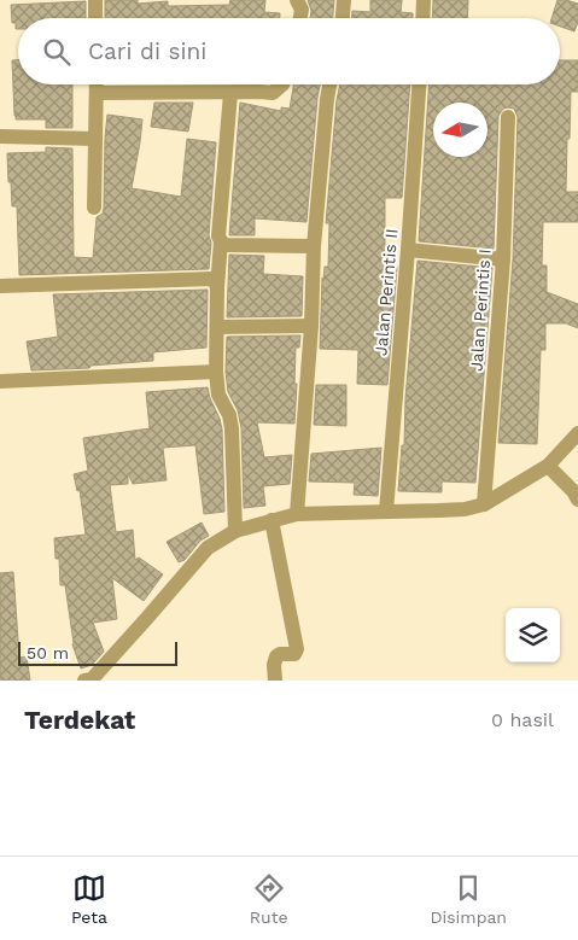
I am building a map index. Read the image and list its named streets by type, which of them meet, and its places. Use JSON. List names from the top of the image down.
{
  "streets": {
    "street": ["Jalan Perintis II", "Jalan Perintis I"]
  },
  "scale_bar": "50 m",
  "north": "left",
  "page": {
    "search": "Cari di sini",
    "scale": "50 m",
    "heading": ["Terdekat", "0 hasil"],
    "nav": ["Peta", "Rute", "Disimpan"]
  }
}
